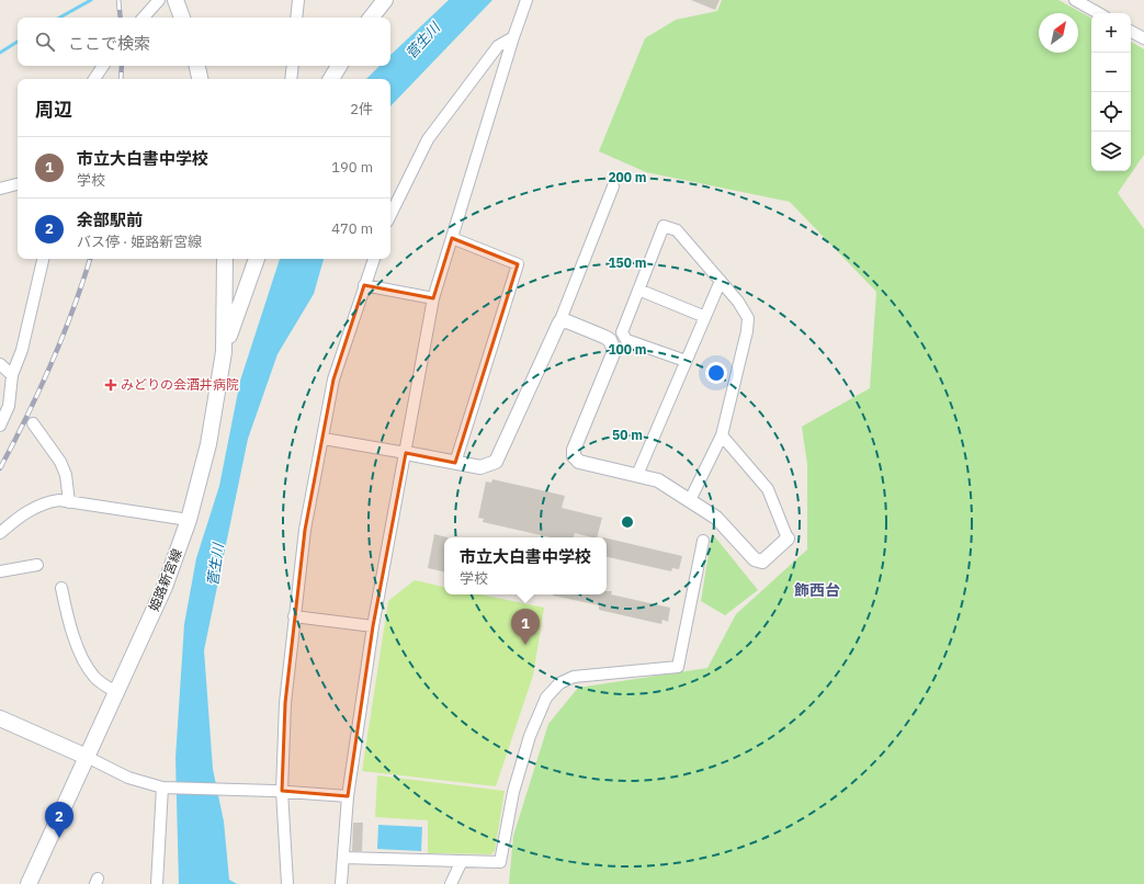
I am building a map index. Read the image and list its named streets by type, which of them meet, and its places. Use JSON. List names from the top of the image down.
{
  "streets": {
    "main road": ["姫路新宮線"]
  },
  "districts": ["飾西台"],
  "water": ["菅生川"],
  "places": {
    "health": ["みどりの会酒井病院"]
  },
  "north": "top right",
  "page": {
    "map_buttons": ["+", "−"],
    "search": "ここで検索",
    "heading": ["周辺", "2件"],
    "list": [
      {
        "mark": "1",
        "name": "市立大白書中学校",
        "note": "学校",
        "value": "190 m"
      },
      {
        "mark": "2",
        "name": "余部駅前",
        "note": "バス停 · 姫路新宮線",
        "value": "470 m"
      }
    ],
    "popup": ["市立大白書中学校", "学校"],
    "pins": ["1", "2"]
  },
  "rings": [
    "200 m",
    "150 m",
    "100 m",
    "50 m"
  ]
}
